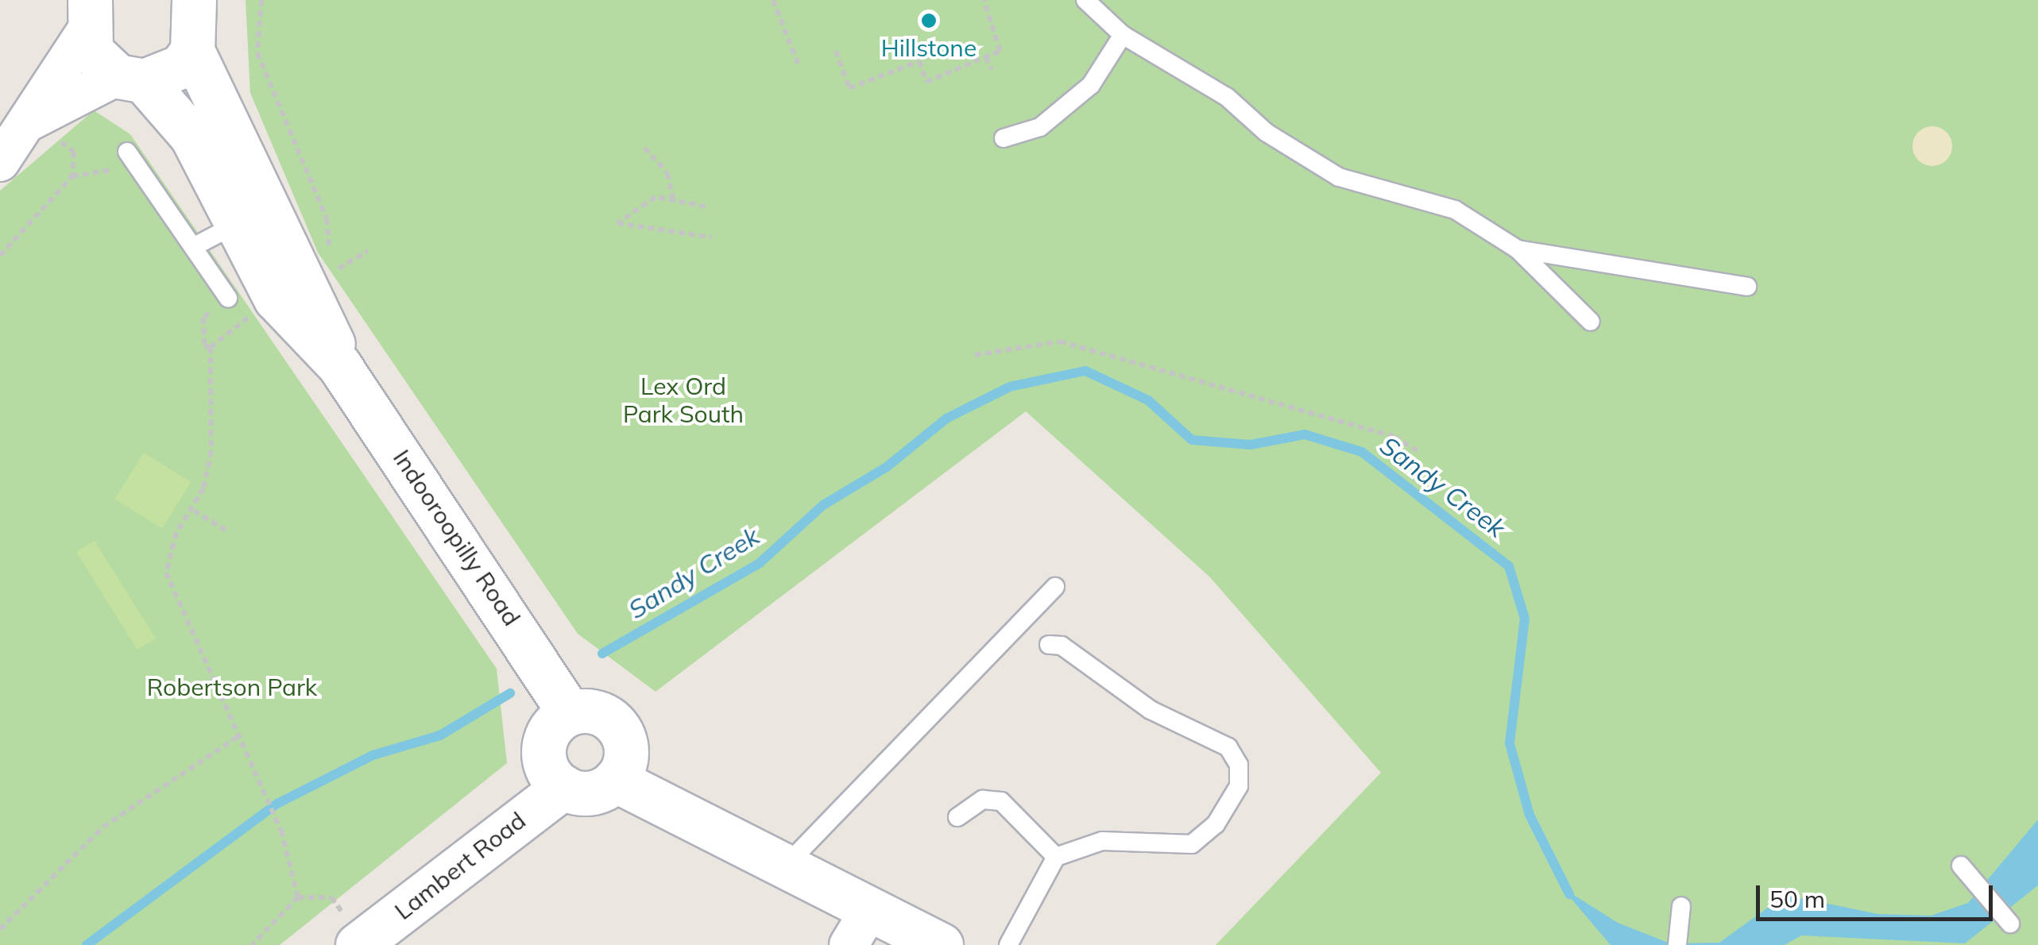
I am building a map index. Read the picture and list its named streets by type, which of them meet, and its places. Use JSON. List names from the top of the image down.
{
  "streets": {
    "main road": ["Indooroopilly Road", "Lambert Road"]
  },
  "crossings": [
    ["Indooroopilly Road", "Lambert Road"]
  ],
  "water": ["Sandy Creek"],
  "parks": ["Lex Ord Park South", "Robertson Park"],
  "places": ["Hillstone"],
  "scale_bar": "50 m"
}
